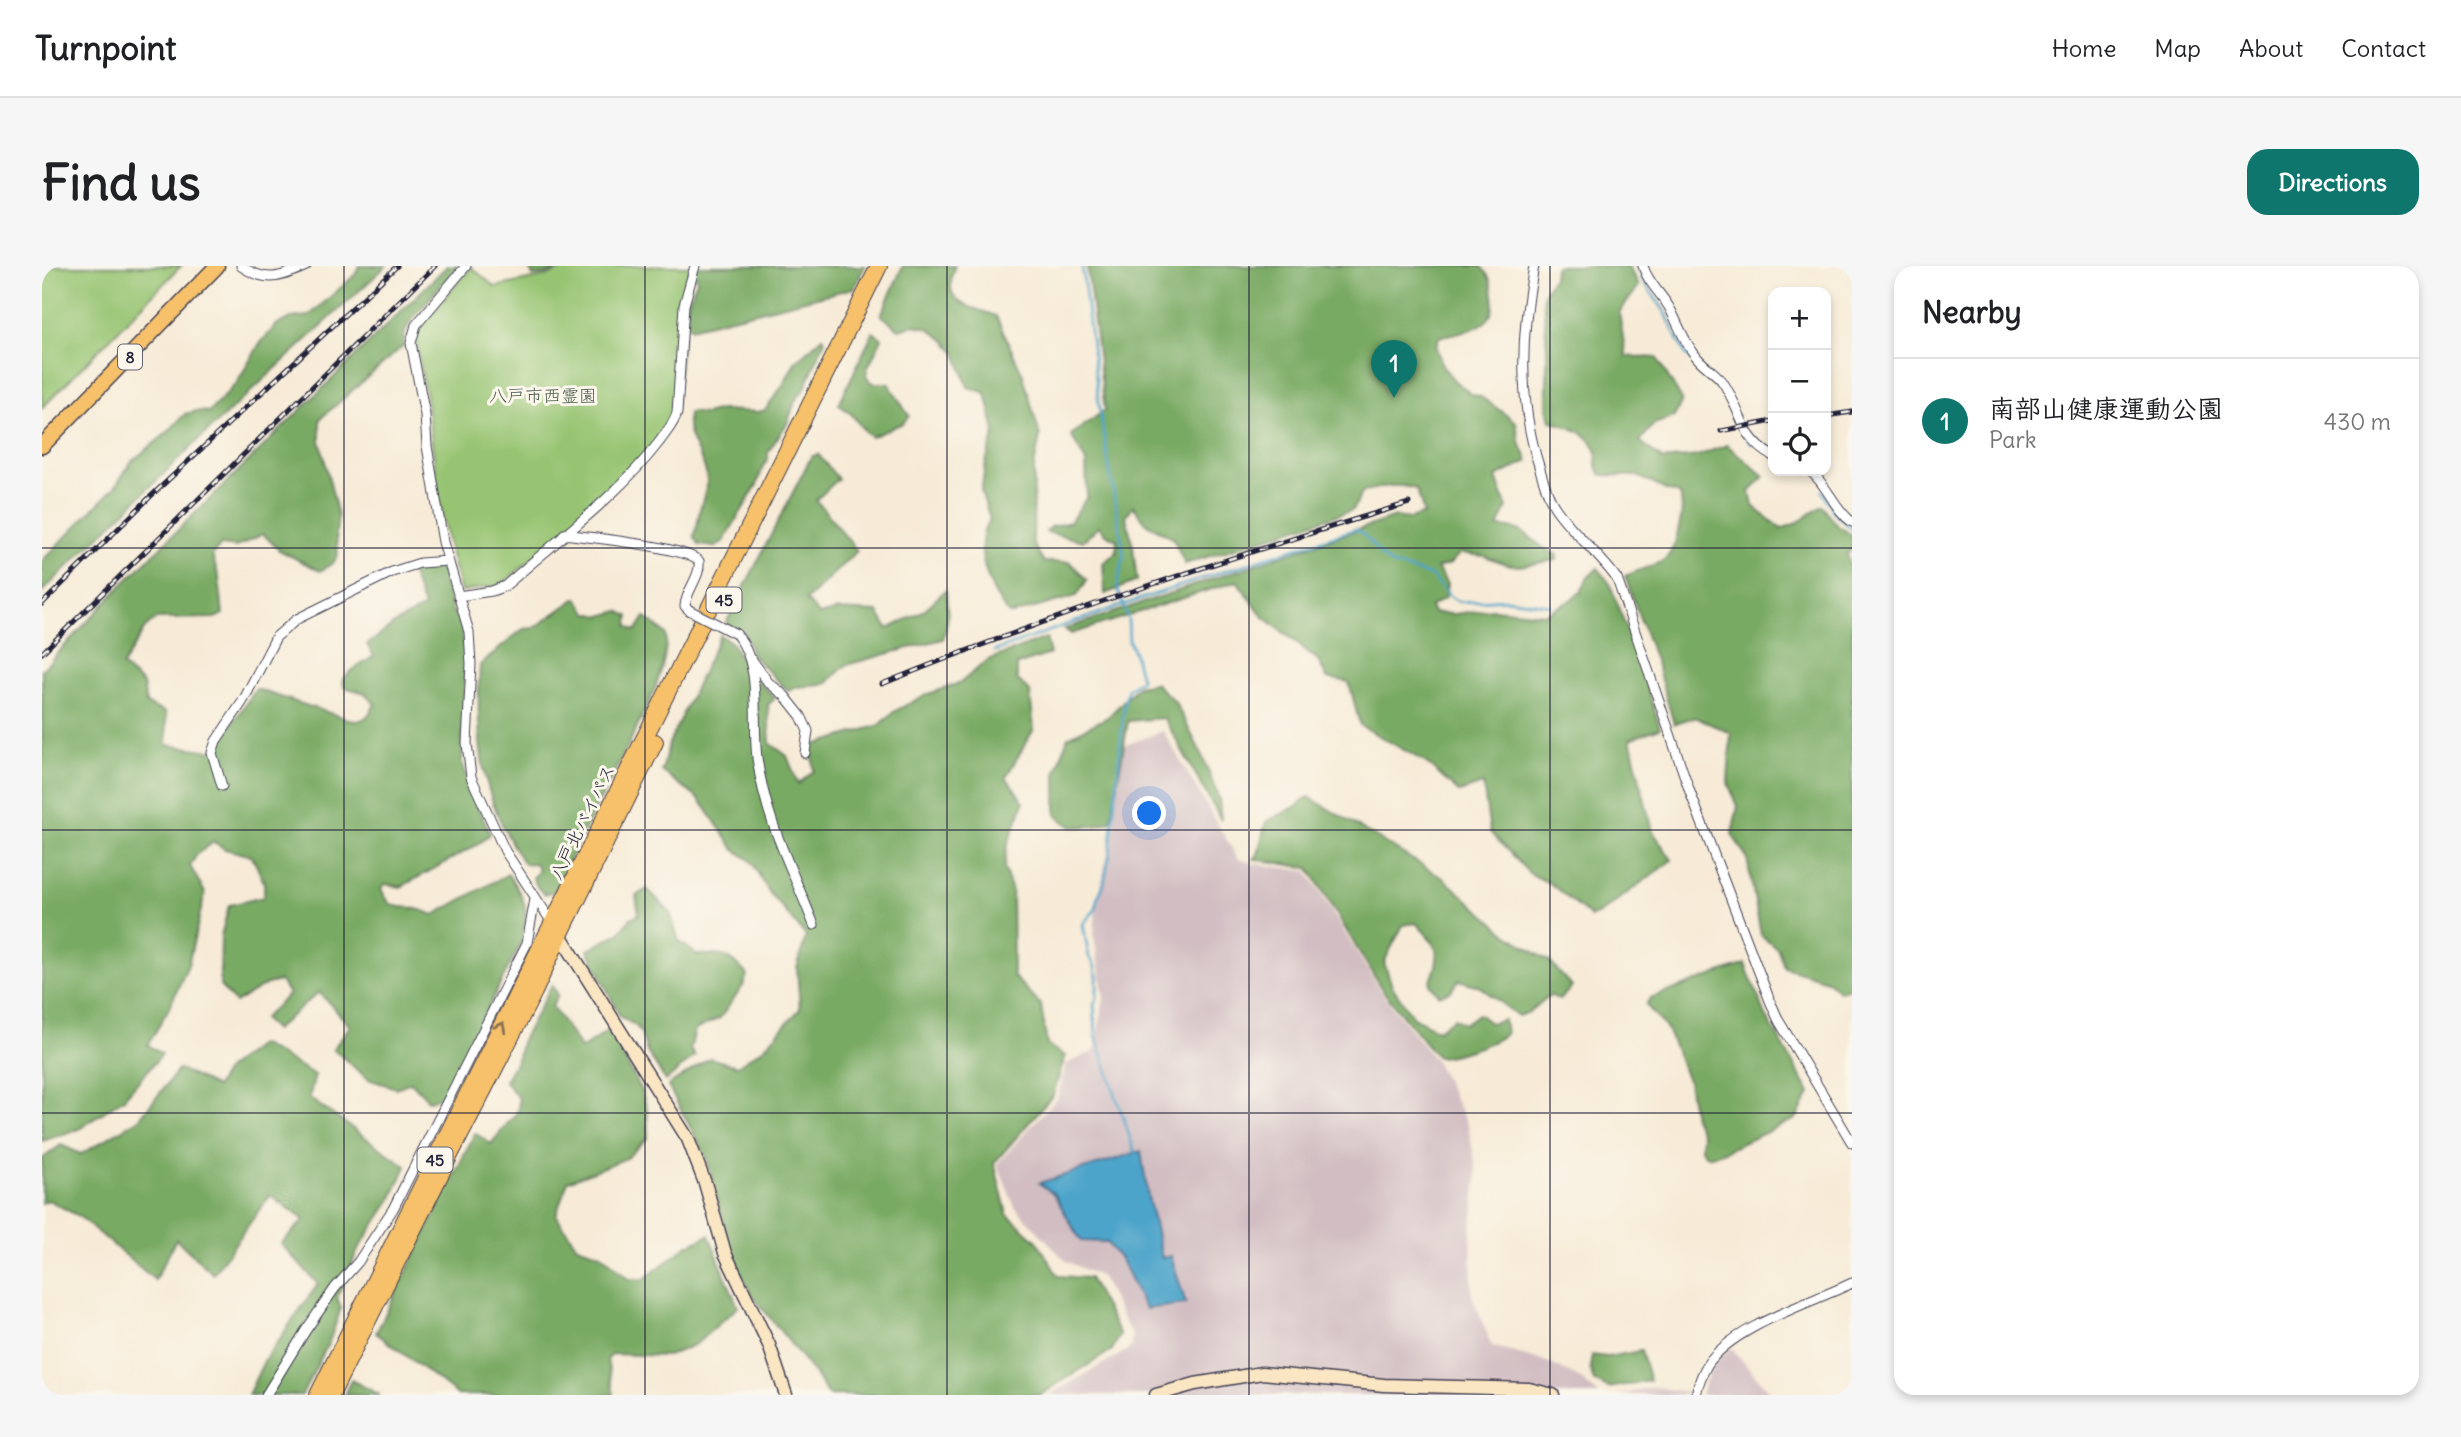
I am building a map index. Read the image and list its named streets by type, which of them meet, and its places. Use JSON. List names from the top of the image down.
{
  "streets": {
    "highway": ["45", "八戸北バイパス"],
    "main road": ["8"]
  },
  "parks": ["八戸市西霊園"],
  "page": {
    "header": "Turnpoint",
    "nav": [
      "Home",
      "Map",
      "About",
      "Contact"
    ],
    "buttons": "Directions",
    "title": "Find us",
    "heading": "Nearby",
    "map_buttons": ["+", "−"],
    "pins": "1",
    "list": [
      {
        "mark": "1",
        "name": "南部山健康運動公園",
        "note": "Park",
        "value": "430 m"
      }
    ]
  }
}
